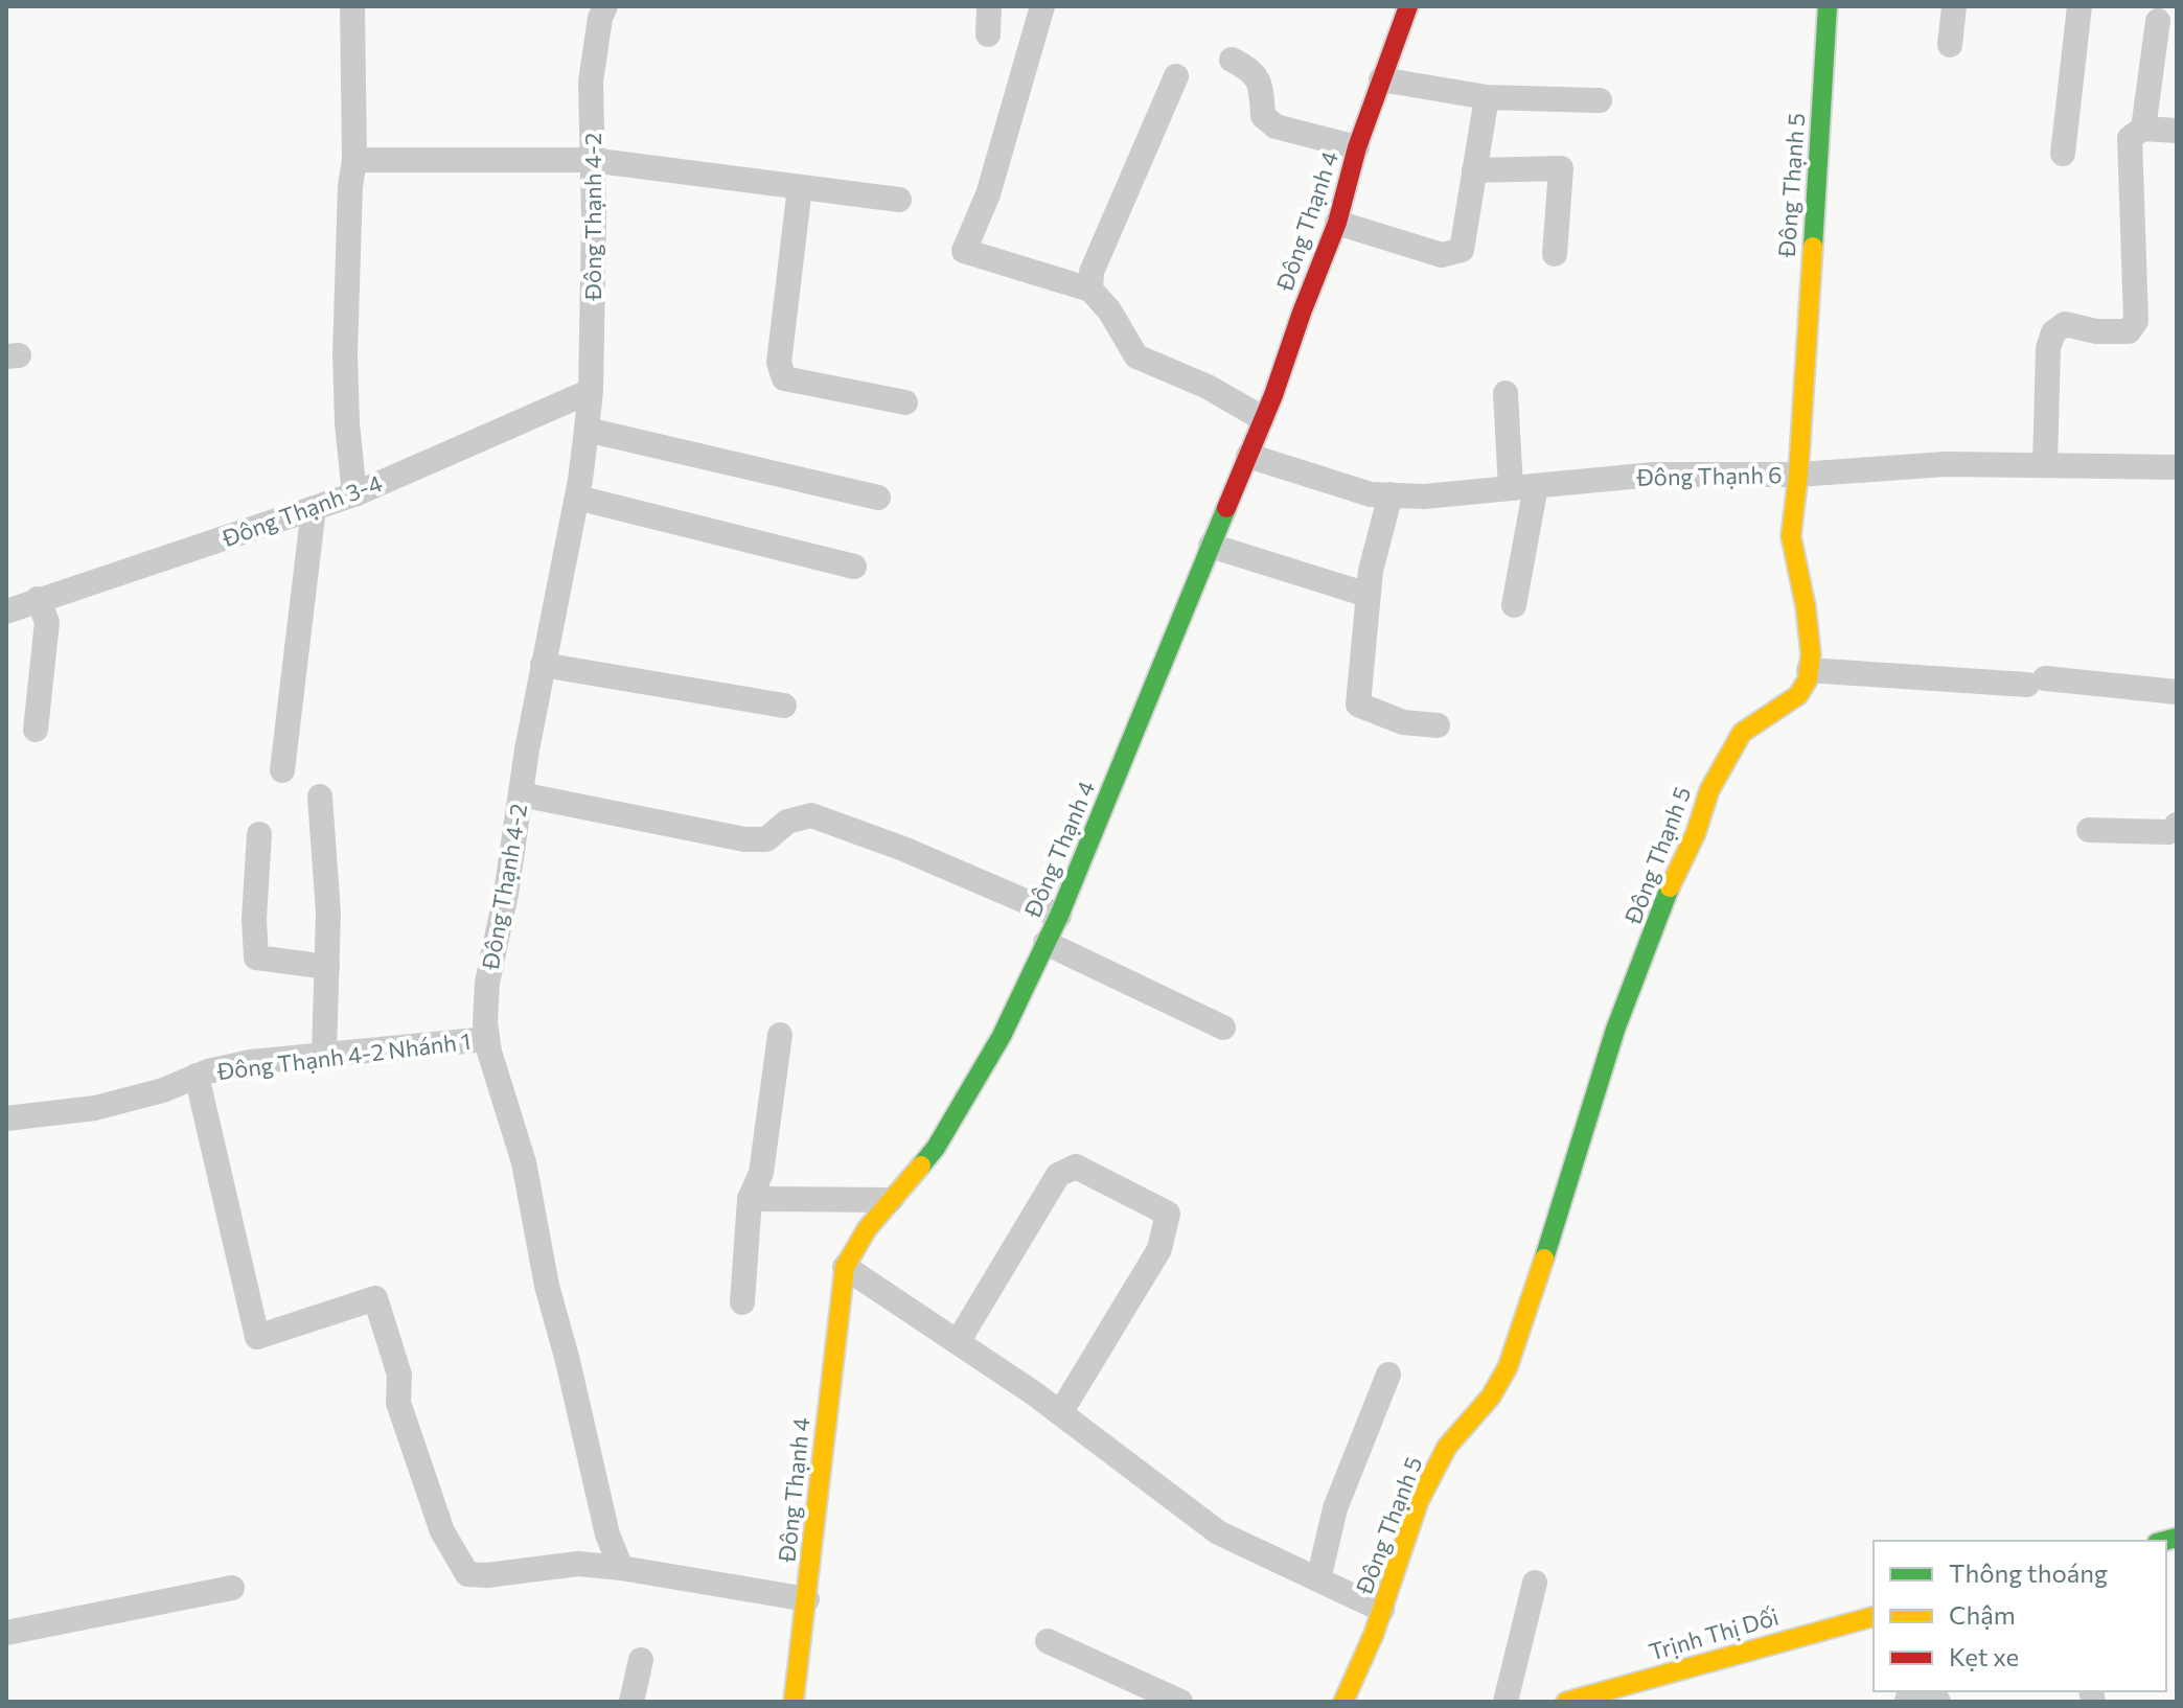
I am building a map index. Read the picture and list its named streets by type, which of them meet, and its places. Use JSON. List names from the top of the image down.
{
  "streets": {
    "street": [
      "Đông Thạnh 5",
      "Đông Thạnh 4-2",
      "Đông Thạnh 4",
      "Đông Thạnh 6",
      "Đông Thạnh 3-4",
      "Đông Thạnh 4-2 Nhánh 1",
      "Trịnh Thị Dối"
    ]
  },
  "crossings": [
    ["Đông Thạnh 5", "Đông Thạnh 6"],
    ["Đông Thạnh 4-2", "Đông Thạnh 3-4"],
    ["Đông Thạnh 4-2", "Đông Thạnh 4-2 Nhánh 1"],
    ["Đông Thạnh 4", "Đông Thạnh 6"]
  ],
  "legend": ["Thông thoáng", "Chậm", "Kẹt xe"]
}
